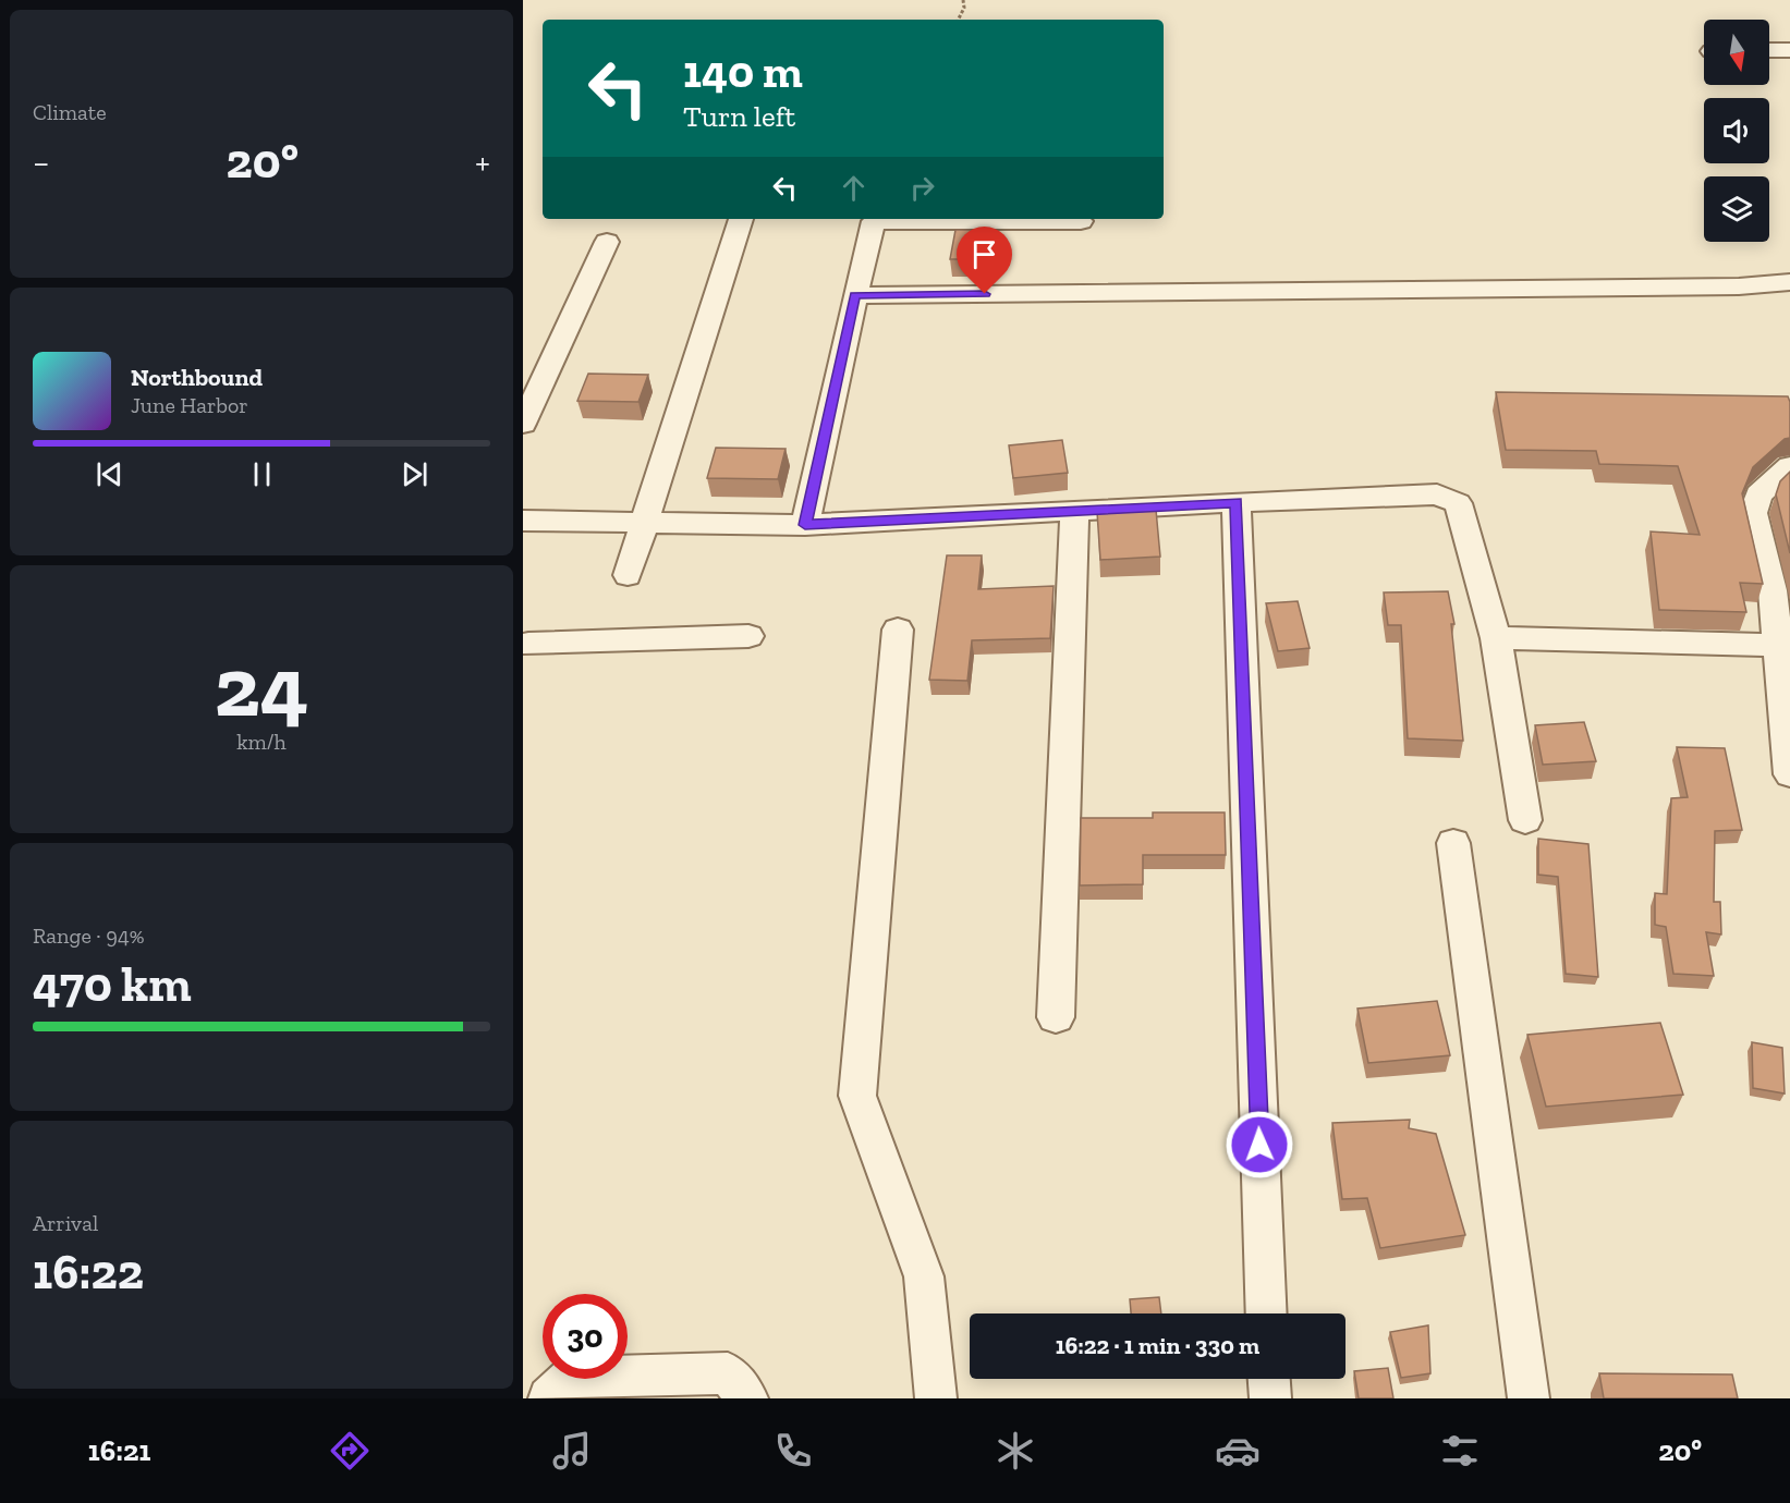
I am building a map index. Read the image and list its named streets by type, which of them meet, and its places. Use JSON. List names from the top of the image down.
{
  "north": "bottom",
  "page": {
    "tile": [
      "Climate",
      ["24", "km/h"],
      ["Range · 94%", "470 km"],
      ["Arrival", "16:22"]
    ],
    "turn": ["140 m", "Turn left"],
    "heat": ["−", "20°", "+"],
    "song": ["Northbound", "June Harbor"],
    "limit": "30",
    "trip": "16:22 · 1 min · 330 m",
    "tabs": ["16:21", "20°"]
  }
}
